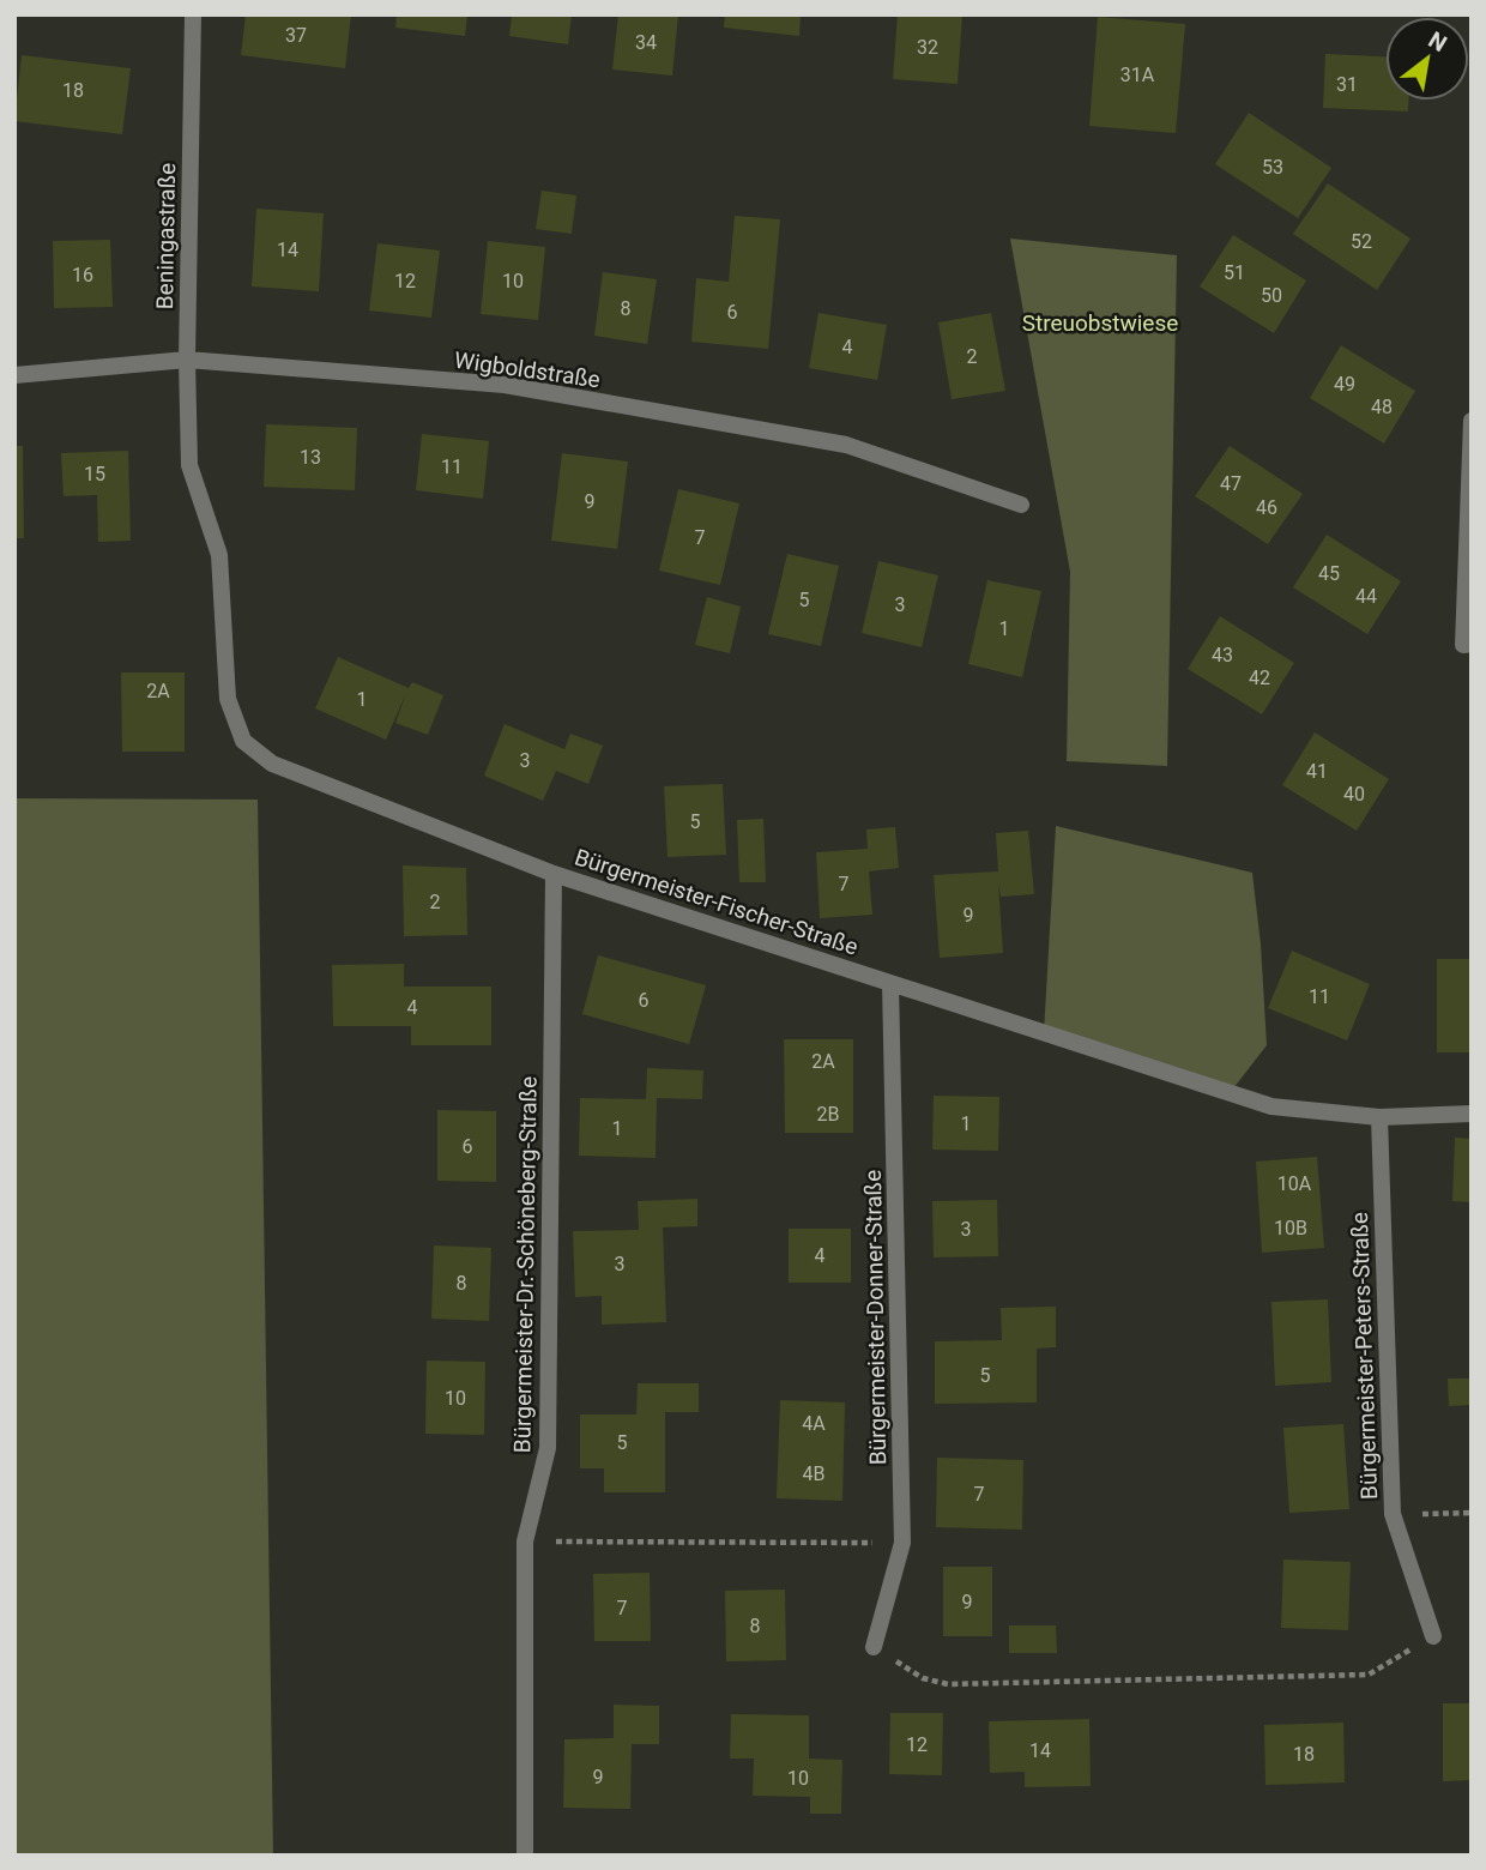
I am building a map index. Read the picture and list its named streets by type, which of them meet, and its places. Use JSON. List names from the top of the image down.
{
  "streets": {
    "street": [
      "Beningastraße",
      "Wigboldstraße",
      "Bürgermeister-Fischer-Straße",
      "Bürgermeister-Dr.-Schöneberg-Straße",
      "Bürgermeister-Donner-Straße",
      "Bürgermeister-Peters-Straße"
    ]
  },
  "crossings": [
    ["Beningastraße", "Wigboldstraße"],
    ["Beningastraße", "Bürgermeister-Fischer-Straße"],
    ["Bürgermeister-Fischer-Straße", "Bürgermeister-Dr.-Schöneberg-Straße"],
    ["Bürgermeister-Fischer-Straße", "Bürgermeister-Donner-Straße"],
    ["Bürgermeister-Fischer-Straße", "Bürgermeister-Peters-Straße"]
  ],
  "parks": ["Streuobstwiese"],
  "house_numbers": [
    "37",
    "34",
    "32",
    "31A",
    "31",
    "18",
    "53",
    "52",
    "14",
    "51",
    "16",
    "12",
    "10",
    "50",
    "8",
    "6",
    "4",
    "2",
    "49",
    "48",
    "13",
    "11",
    "15",
    "47",
    "9",
    "46",
    "7",
    "45",
    "44",
    "5",
    "3",
    "1",
    "43",
    "42",
    "2A",
    "1",
    "3",
    "41",
    "40",
    "5",
    "7",
    "2",
    "9",
    "11",
    "6",
    "4",
    "2A",
    "2B",
    "1",
    "1",
    "6",
    "10A",
    "10B",
    "3",
    "4",
    "3",
    "8",
    "5",
    "10",
    "4A",
    "5",
    "4B",
    "7",
    "9",
    "7",
    "8",
    "12",
    "14",
    "18",
    "9",
    "10"
  ],
  "north": "top right"
}
